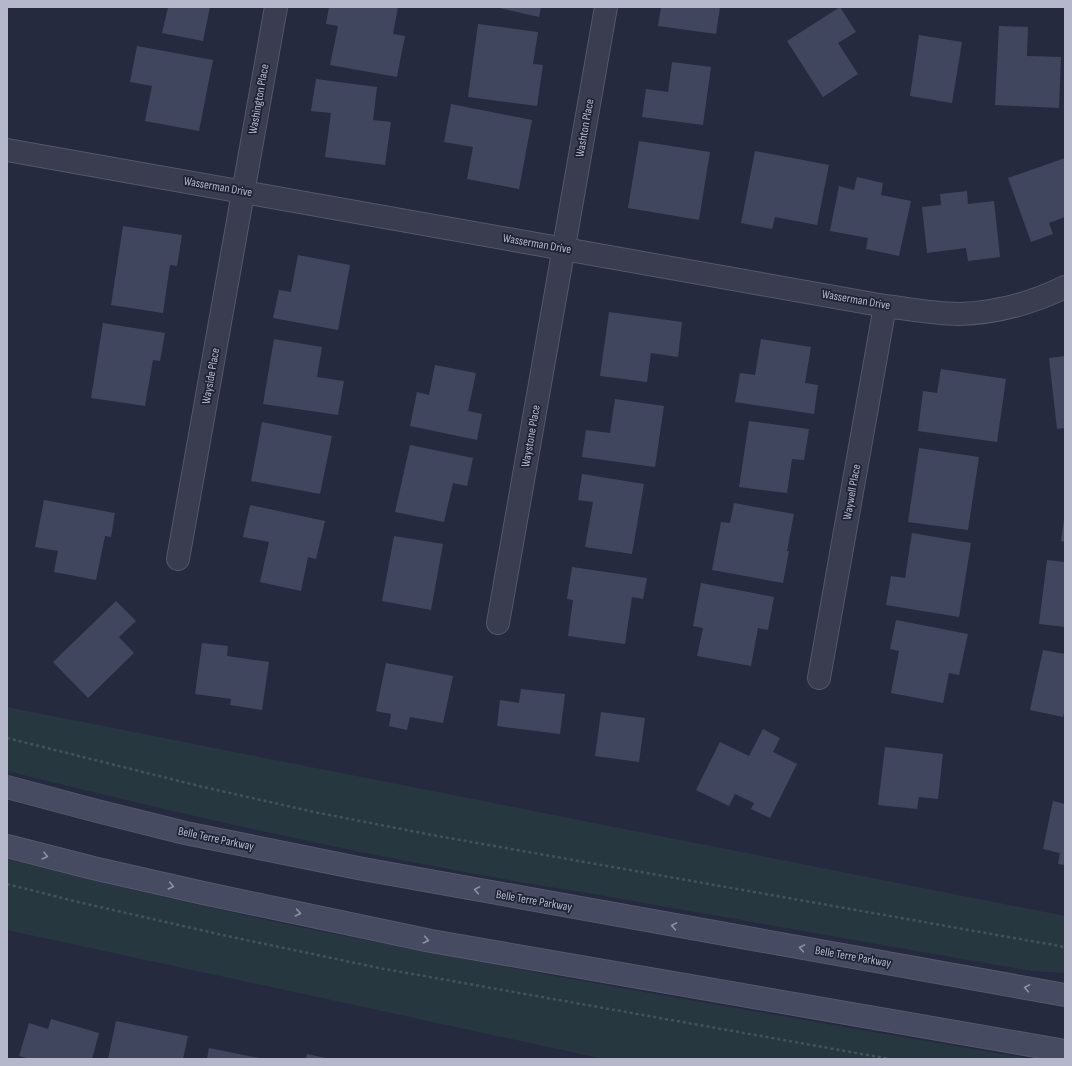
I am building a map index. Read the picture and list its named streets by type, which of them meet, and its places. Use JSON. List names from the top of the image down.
{
  "streets": {
    "main road": ["Belle Terre Parkway"],
    "street": [
      "Washington Place",
      "Washton Place",
      "Wasserman Drive",
      "Wayside Place",
      "Waystone Place",
      "Waywell Place"
    ]
  },
  "crossings": [
    ["Washington Place", "Wasserman Drive"],
    ["Washington Place", "Wayside Place"],
    ["Washton Place", "Wasserman Drive"],
    ["Washton Place", "Waystone Place"],
    ["Wasserman Drive", "Wayside Place"],
    ["Wasserman Drive", "Waystone Place"],
    ["Wasserman Drive", "Waywell Place"]
  ]
}
